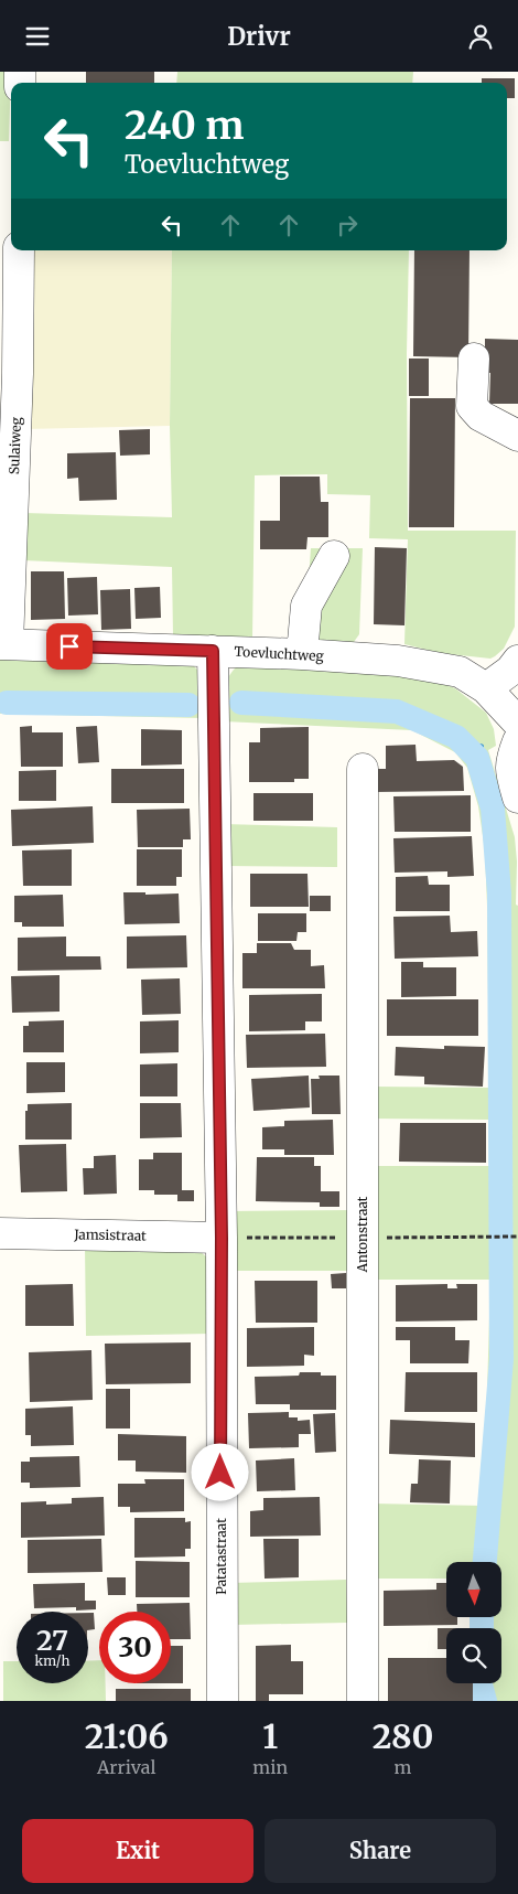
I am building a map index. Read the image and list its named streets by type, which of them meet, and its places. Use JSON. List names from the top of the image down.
{
  "streets": {
    "street": [
      "Sulaiweg",
      "Toevluchtweg",
      "Antonstraat",
      "Jamsistraat",
      "Patatastraat"
    ]
  },
  "crossings": [
    ["Sulaiweg", "Toevluchtweg"],
    ["Toevluchtweg", "Patatastraat"],
    ["Jamsistraat", "Patatastraat"]
  ],
  "north": "bottom",
  "page": {
    "header": "Drivr",
    "turn": ["240 m", "Toevluchtweg"],
    "speed": "27 km/h",
    "limit": "30",
    "eta": [
      "21:06",
      "Arrival",
      "1",
      "min",
      "280",
      "m"
    ],
    "buttons": ["Exit", "Share"]
  }
}
